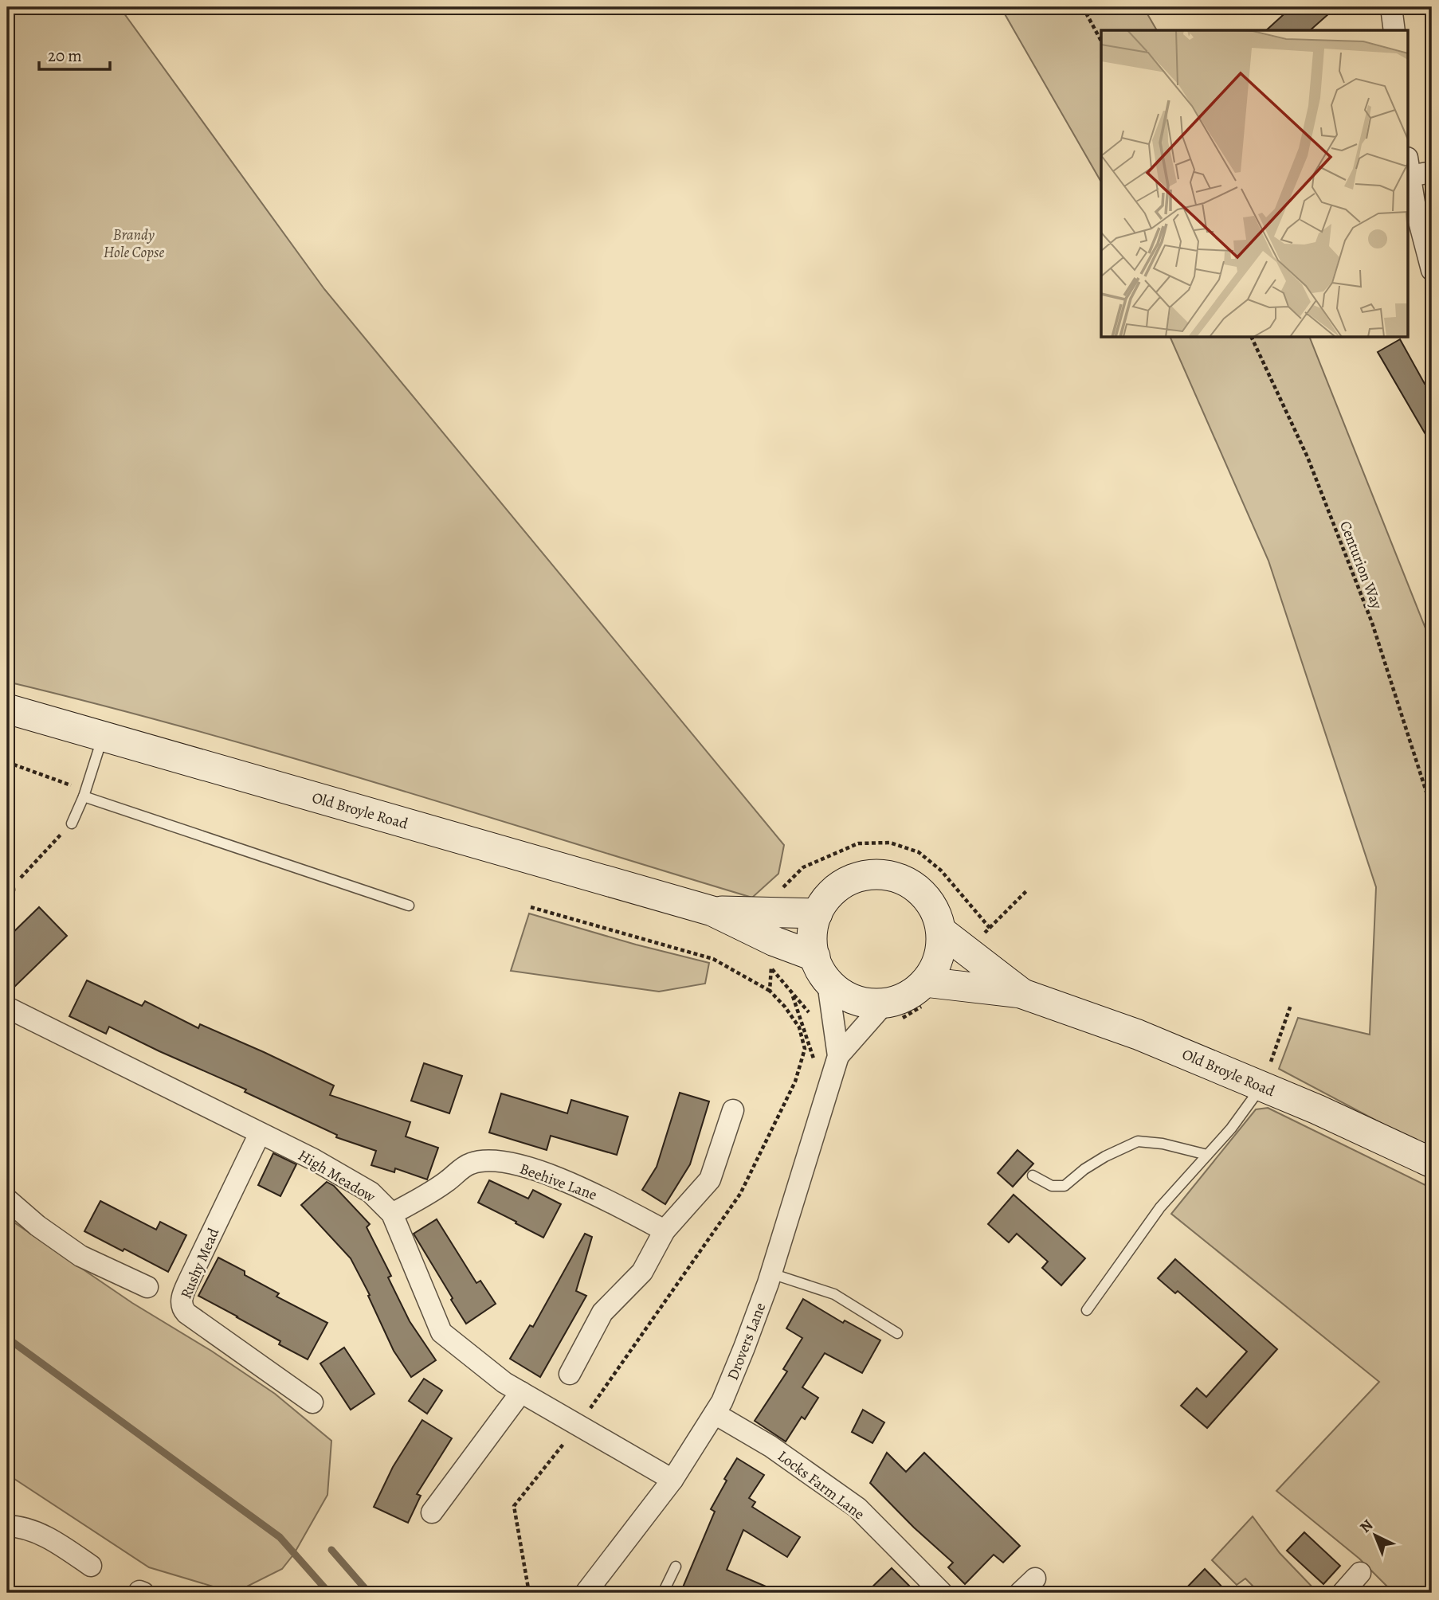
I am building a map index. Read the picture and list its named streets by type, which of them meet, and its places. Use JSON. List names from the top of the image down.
{
  "streets": {
    "main road": ["Old Broyle Road"],
    "street": [
      "High Meadow",
      "Beehive Lane",
      "Rushy Mead",
      "Drovers Lane",
      "Locks Farm Lane"
    ],
    "path": ["Centurion Way"]
  },
  "crossings": [
    ["Old Broyle Road", "Drovers Lane"],
    ["High Meadow", "Beehive Lane"],
    ["High Meadow", "Rushy Mead"],
    ["High Meadow", "Drovers Lane"],
    ["Drovers Lane", "Locks Farm Lane"]
  ],
  "parks": ["Brandy Hole Copse"],
  "scale_bar": "20 m",
  "north": "top left"
}
